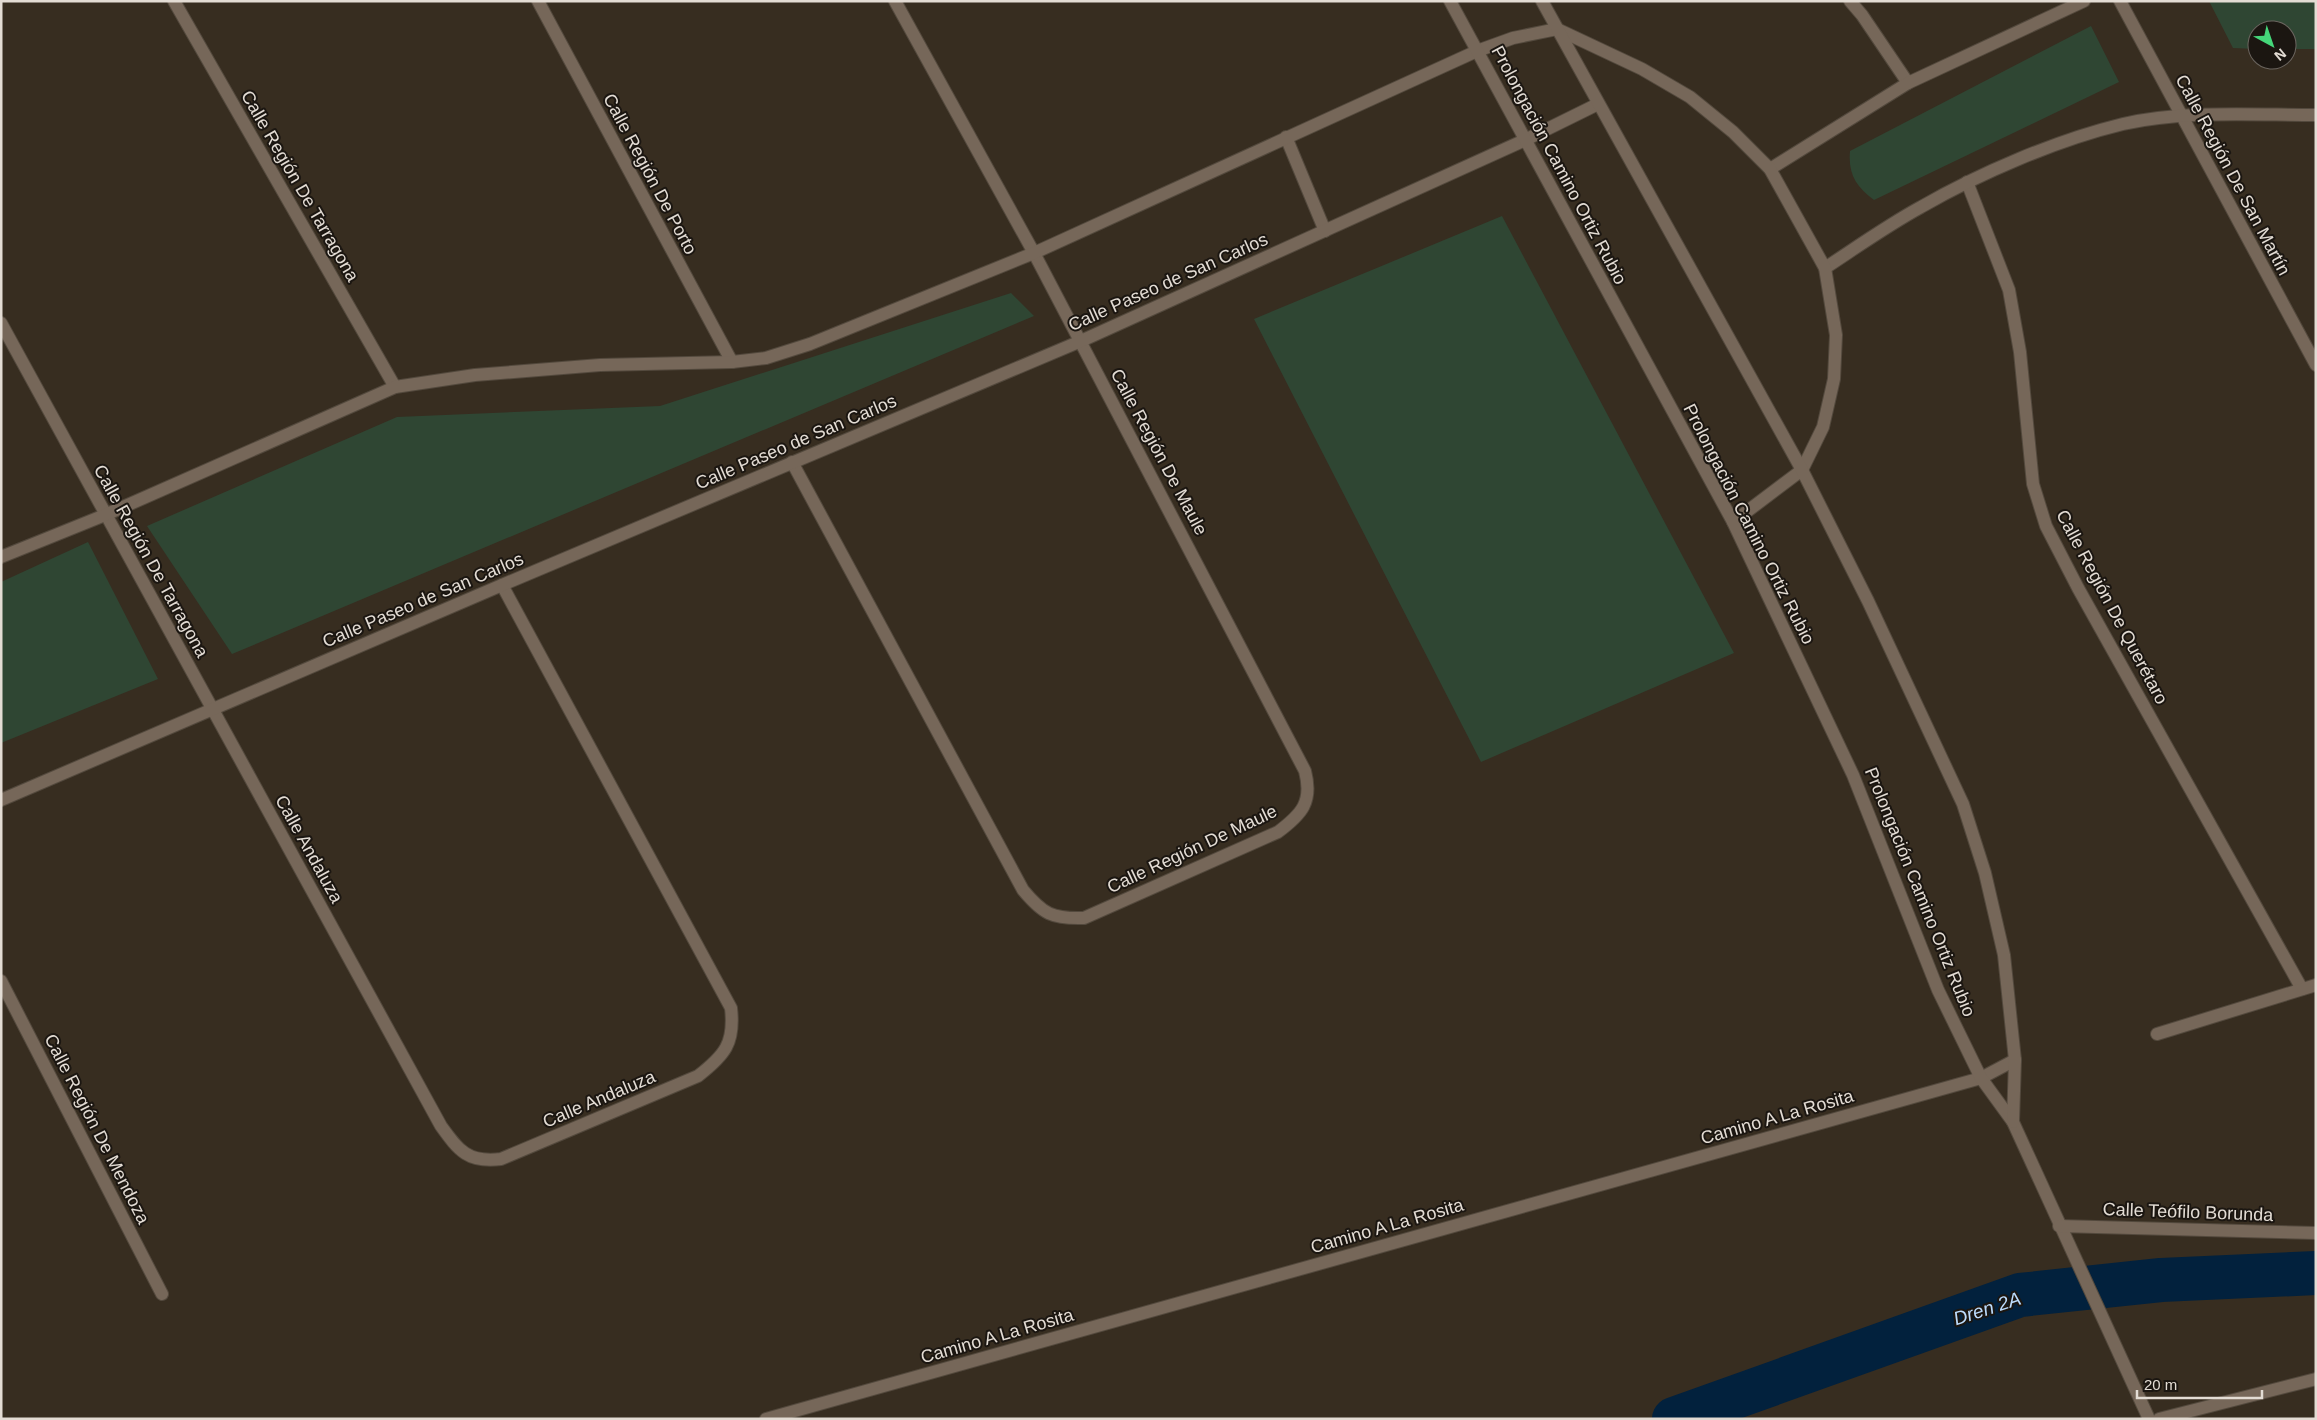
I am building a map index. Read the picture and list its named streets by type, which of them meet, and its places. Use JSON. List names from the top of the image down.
{
  "streets": {
    "street": [
      "Prolongación Camino Ortiz Rubio",
      "Calle Región De Porto",
      "Calle Región De San Martín",
      "Calle Región De Tarragona",
      "Calle Paseo de San Carlos",
      "Calle Región De Maule",
      "Calle Región De Querétaro",
      "Calle Andaluza",
      "Camino A La Rosita",
      "Calle Región De Mendoza",
      "Calle Teófilo Borunda"
    ]
  },
  "crossings": [
    ["Prolongación Camino Ortiz Rubio", "Calle Paseo de San Carlos"],
    ["Prolongación Camino Ortiz Rubio", "Camino A La Rosita"],
    ["Calle Región De Tarragona", "Calle Paseo de San Carlos"],
    ["Calle Región De Tarragona", "Calle Andaluza"],
    ["Calle Paseo de San Carlos", "Calle Región De Maule"],
    ["Calle Paseo de San Carlos", "Calle Andaluza"]
  ],
  "water": ["Dren 2A"],
  "scale_bar": "20 m",
  "north": "bottom right"
}
